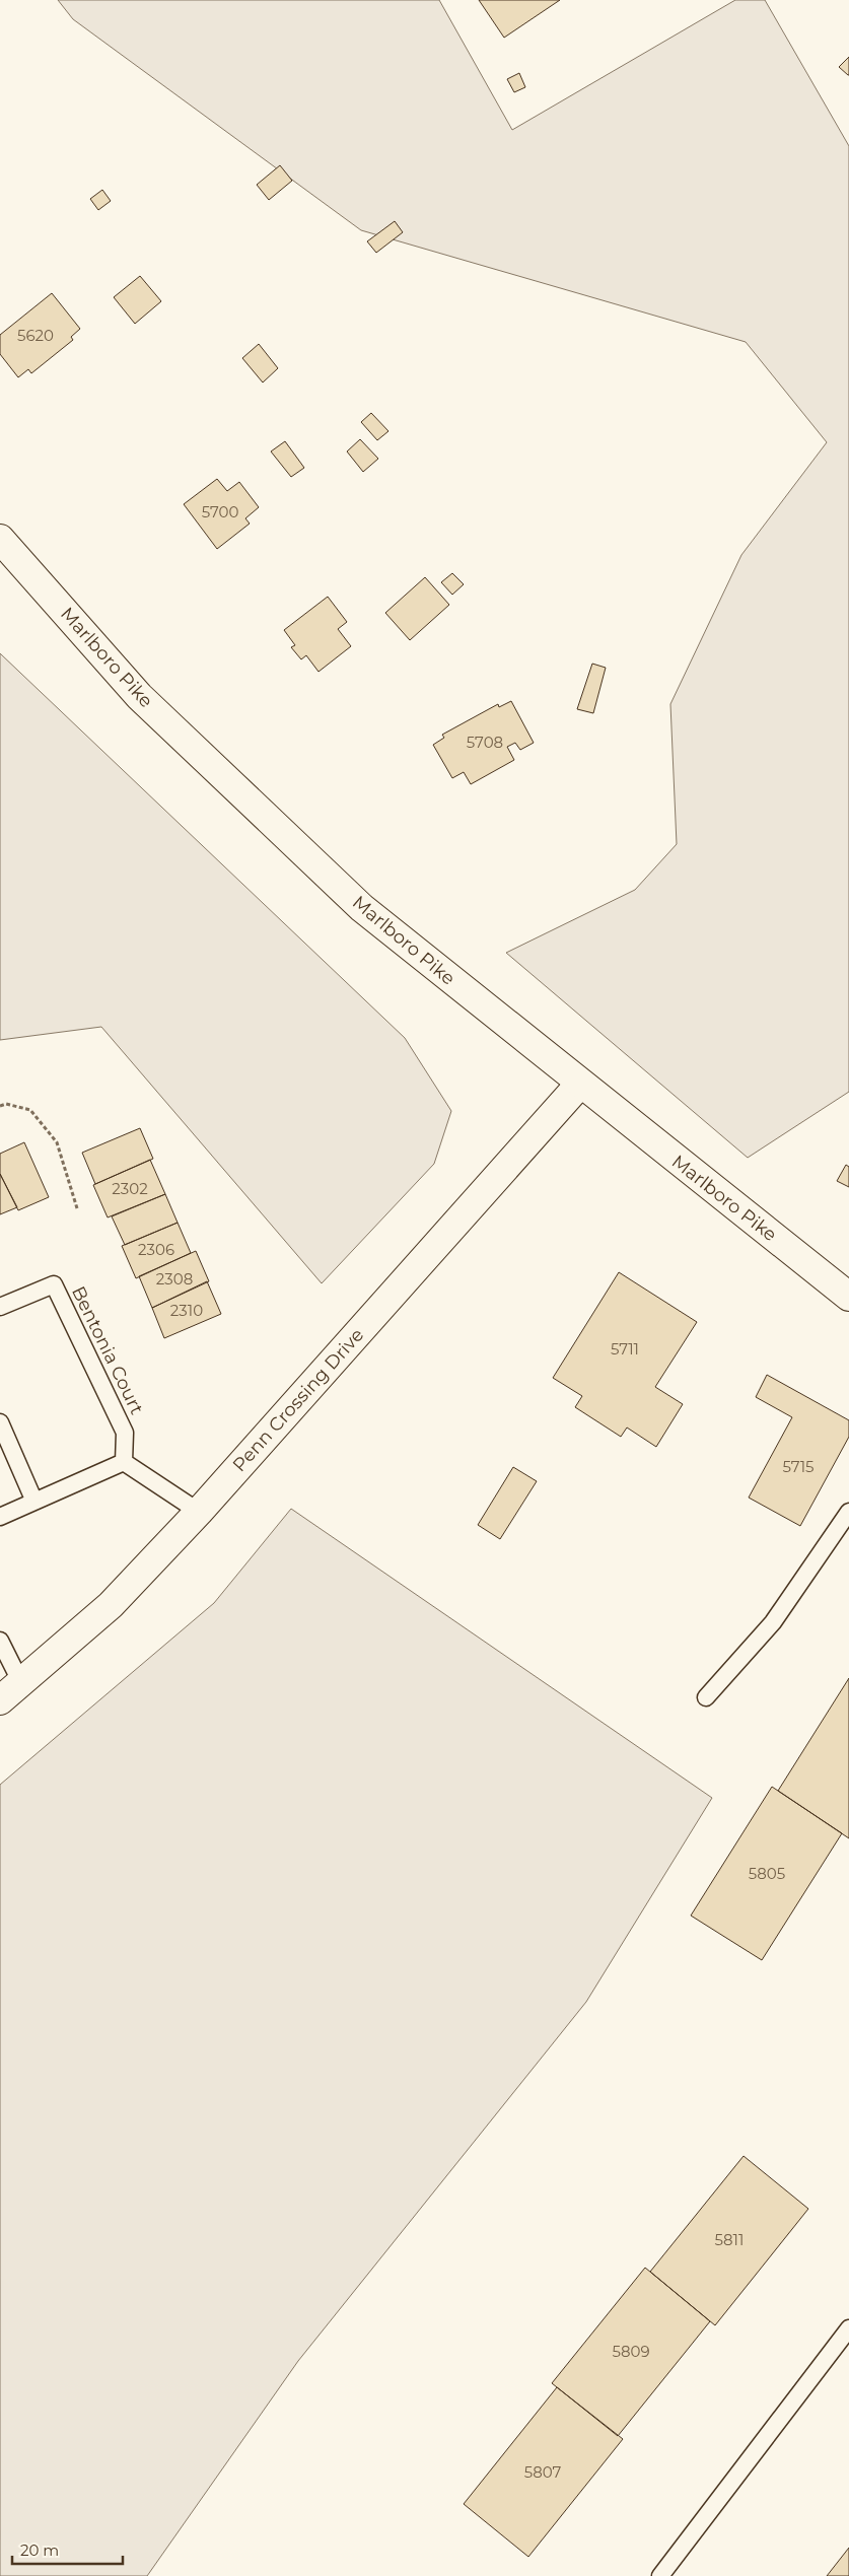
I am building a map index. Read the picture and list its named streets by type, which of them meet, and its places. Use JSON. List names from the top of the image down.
{
  "streets": {
    "main road": ["Marlboro Pike", "Penn Crossing Drive"],
    "lane": ["Bentonia Court"]
  },
  "crossings": [
    ["Marlboro Pike", "Penn Crossing Drive"]
  ],
  "house_numbers": [
    "5620",
    "5700",
    "5708",
    "2302",
    "2306",
    "2308",
    "2310",
    "5711",
    "5715",
    "5805",
    "5811",
    "5809",
    "5807"
  ],
  "scale_bar": "20 m"
}
